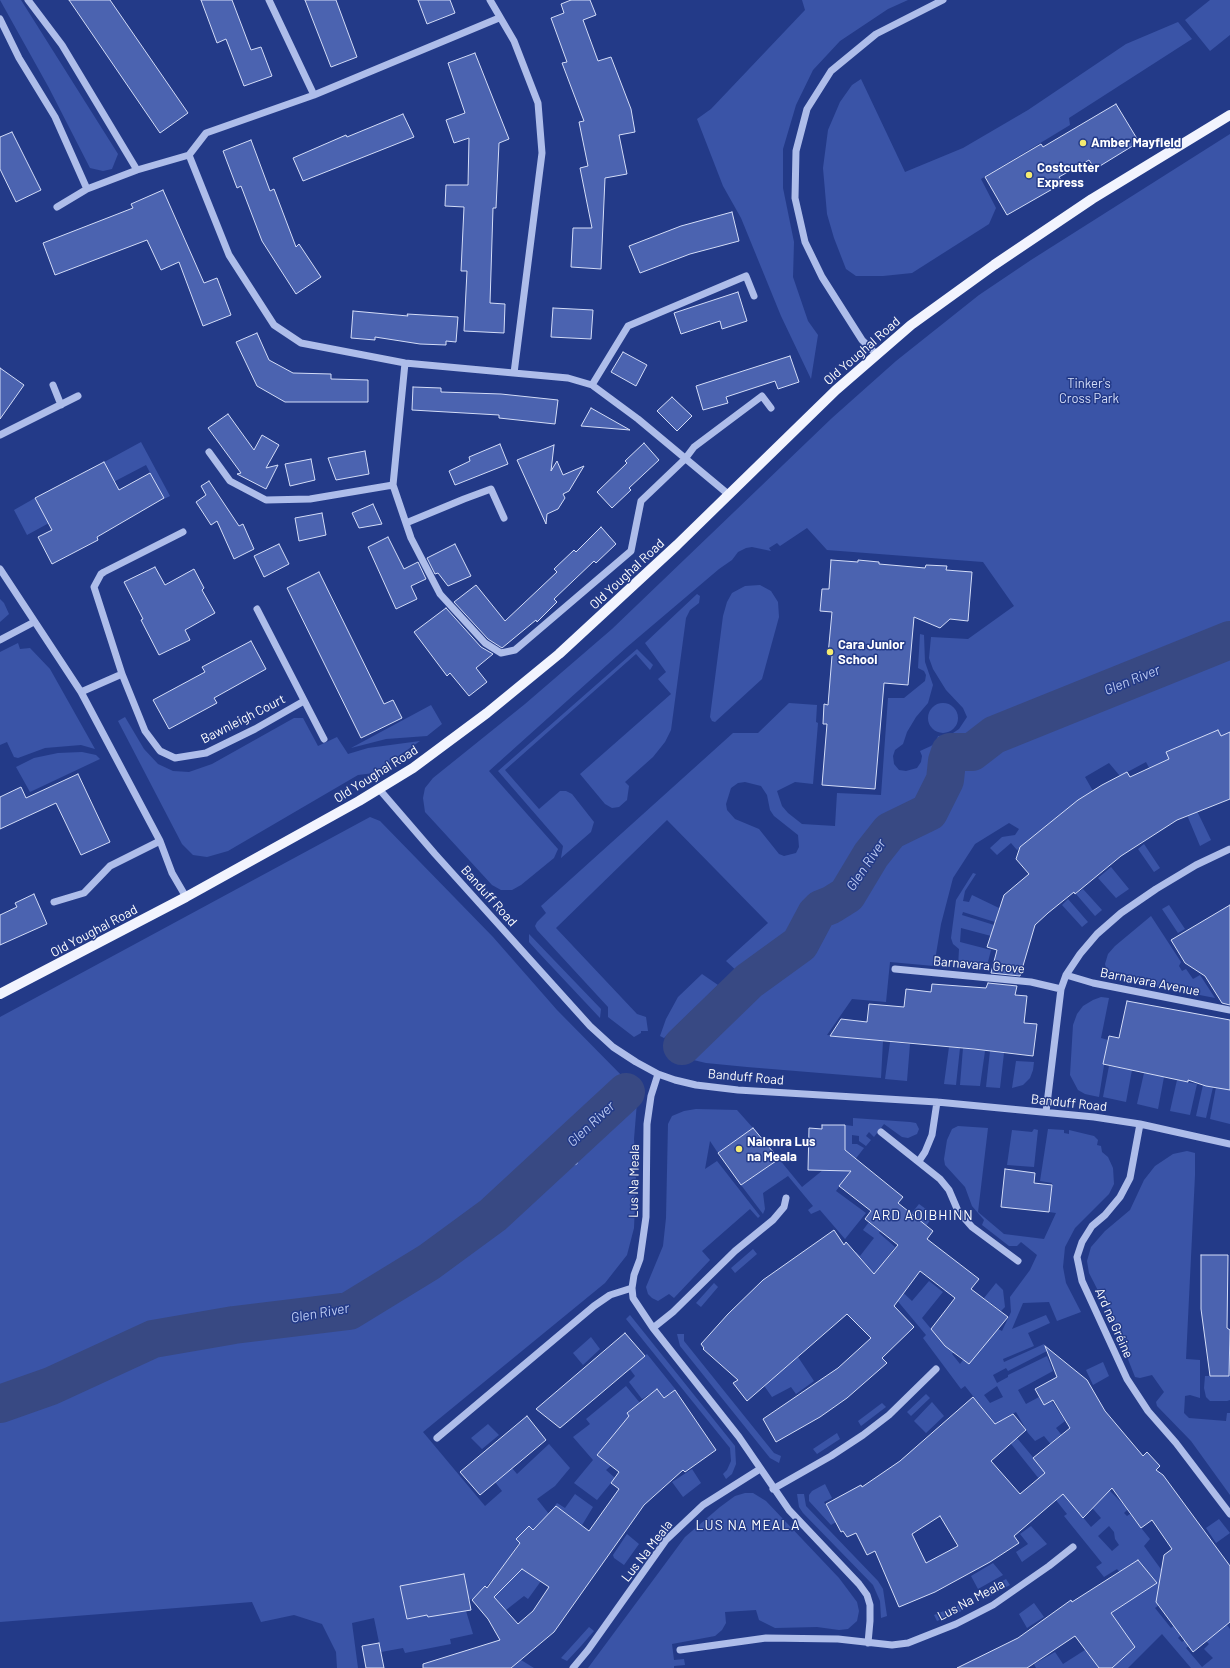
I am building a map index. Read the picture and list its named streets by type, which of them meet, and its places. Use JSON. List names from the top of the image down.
{
  "streets": {
    "main road": ["Old Youghal Road"],
    "street": [
      "Bawnleigh Court",
      "Banduff Road",
      "Barnavara Grove",
      "Barnavara Avenue",
      "Lus Na Meala",
      "Ard na Gréine"
    ]
  },
  "crossings": [
    ["Old Youghal Road", "Banduff Road"],
    ["Banduff Road", "Lus Na Meala"],
    ["Banduff Road", "Ard na Gréine"]
  ],
  "districts": ["ARD AOIBHINN", "LUS NA MEALA"],
  "water": ["Glen River"],
  "parks": ["Tinker's Cross Park"],
  "places": [
    "Amber Mayfield",
    "Costcutter Express",
    "Cara Junior School",
    "Naionra Lus na Meala"
  ]
}
